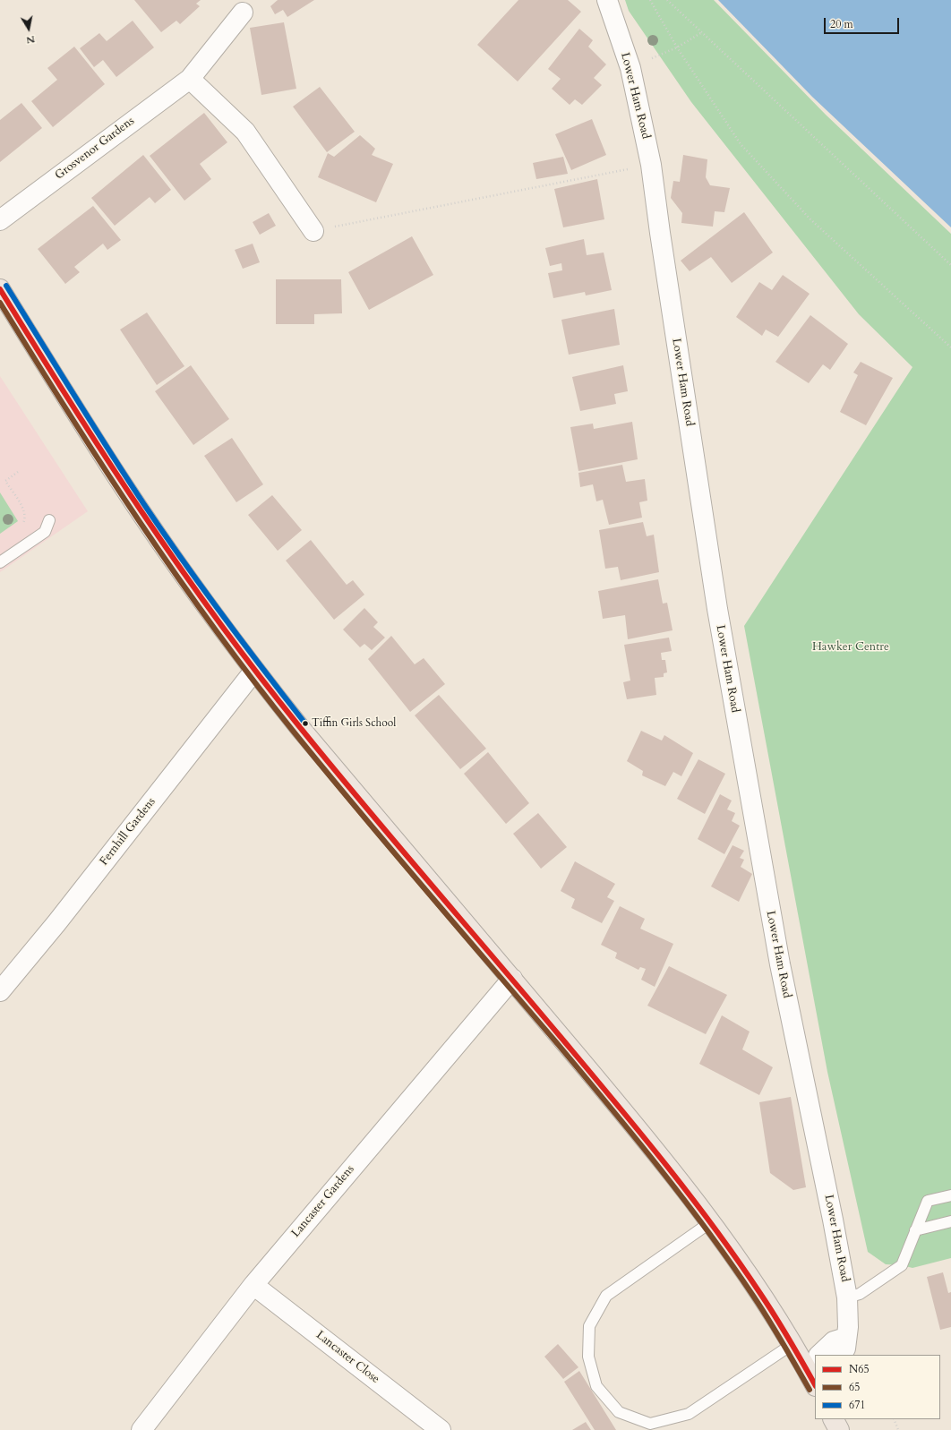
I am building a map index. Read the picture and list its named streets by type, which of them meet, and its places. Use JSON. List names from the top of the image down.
{
  "streets": {
    "street": [
      "Lower Ham Road",
      "Grosvenor Gardens",
      "Fernhill Gardens",
      "Lancaster Gardens",
      "Lancaster Close"
    ]
  },
  "crossings": [
    ["Lancaster Gardens", "Lancaster Close"]
  ],
  "parks": ["Hawker Centre"],
  "places": ["Tiffin Girls School"],
  "lines": ["transit line 671", "transit line N65", "transit line 65"],
  "legend": ["N65", "65", "671"],
  "scale_bar": "20 m",
  "north": "bottom"
}
